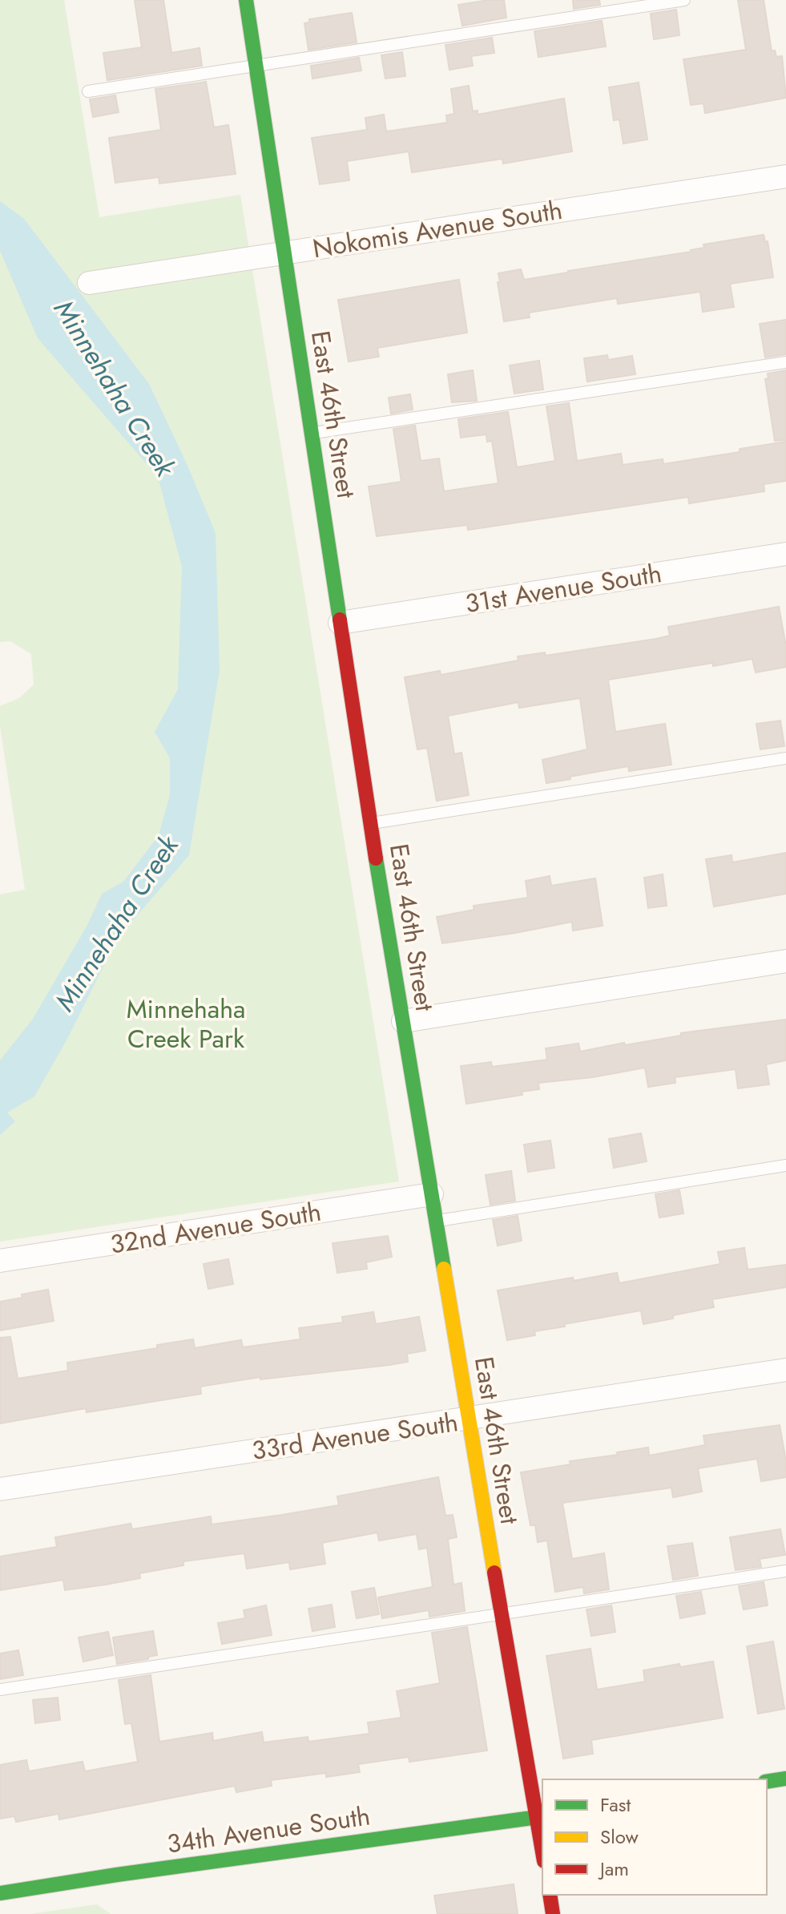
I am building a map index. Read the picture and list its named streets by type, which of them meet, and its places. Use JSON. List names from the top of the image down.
{
  "streets": {
    "street": [
      "Nokomis Avenue South",
      "East 46th Street",
      "31st Avenue South",
      "32nd Avenue South",
      "33rd Avenue South",
      "34th Avenue South"
    ]
  },
  "crossings": [
    ["Nokomis Avenue South", "East 46th Street"],
    ["East 46th Street", "31st Avenue South"],
    ["East 46th Street", "32nd Avenue South"],
    ["East 46th Street", "33rd Avenue South"],
    ["East 46th Street", "34th Avenue South"]
  ],
  "water": ["Minnehaha Creek"],
  "parks": ["Minnehaha Creek Park"],
  "legend": ["Fast", "Slow", "Jam"]
}
